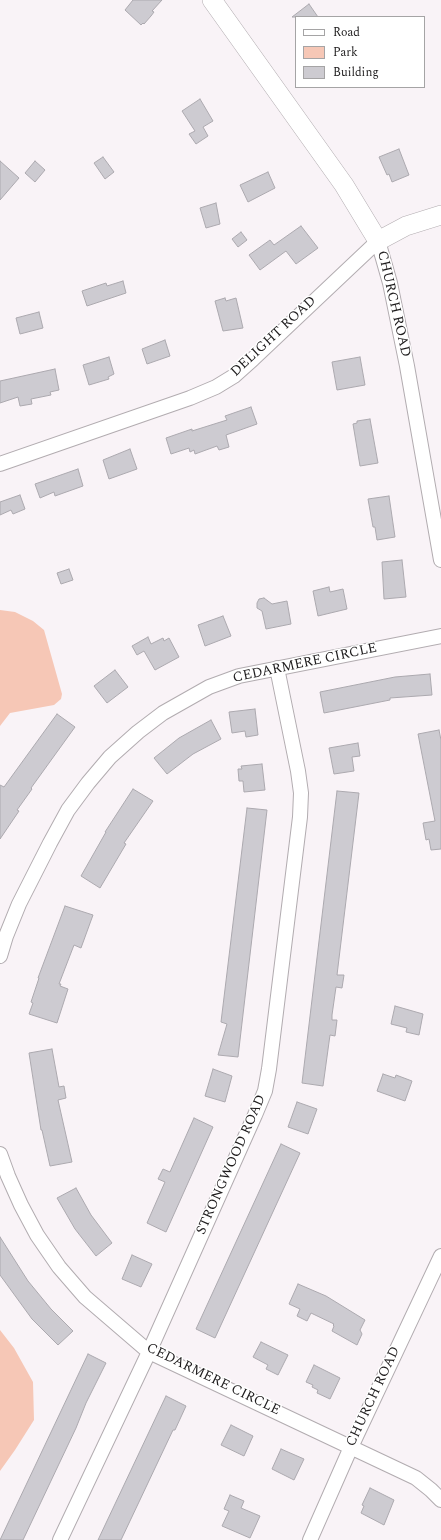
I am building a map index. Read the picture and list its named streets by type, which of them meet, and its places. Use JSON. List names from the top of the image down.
{
  "streets": {
    "street": [
      "CHURCH ROAD",
      "DELIGHT ROAD",
      "CEDARMERE CIRCLE",
      "STRONGWOOD ROAD"
    ]
  },
  "crossings": [
    ["CHURCH ROAD", "DELIGHT ROAD"],
    ["CHURCH ROAD", "CEDARMERE CIRCLE"],
    ["CEDARMERE CIRCLE", "STRONGWOOD ROAD"]
  ],
  "legend": ["Road", "Park", "Building"]
}
